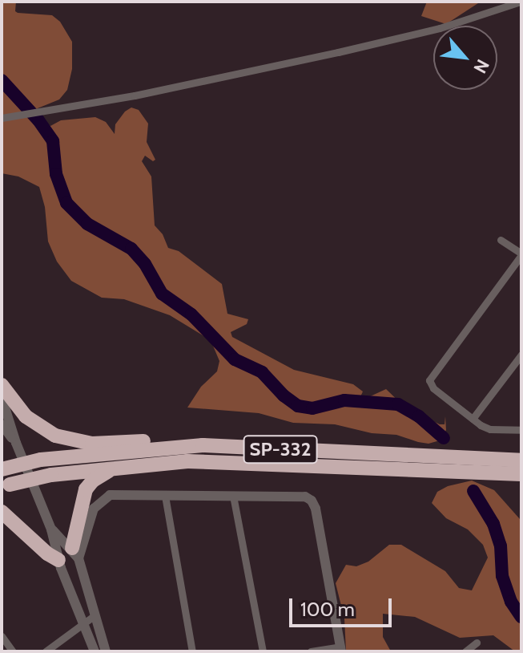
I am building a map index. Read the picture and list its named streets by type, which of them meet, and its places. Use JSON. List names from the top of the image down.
{
  "streets": {
    "highway": ["SP-332"]
  },
  "scale_bar": "100 m",
  "north": "bottom right"
}
